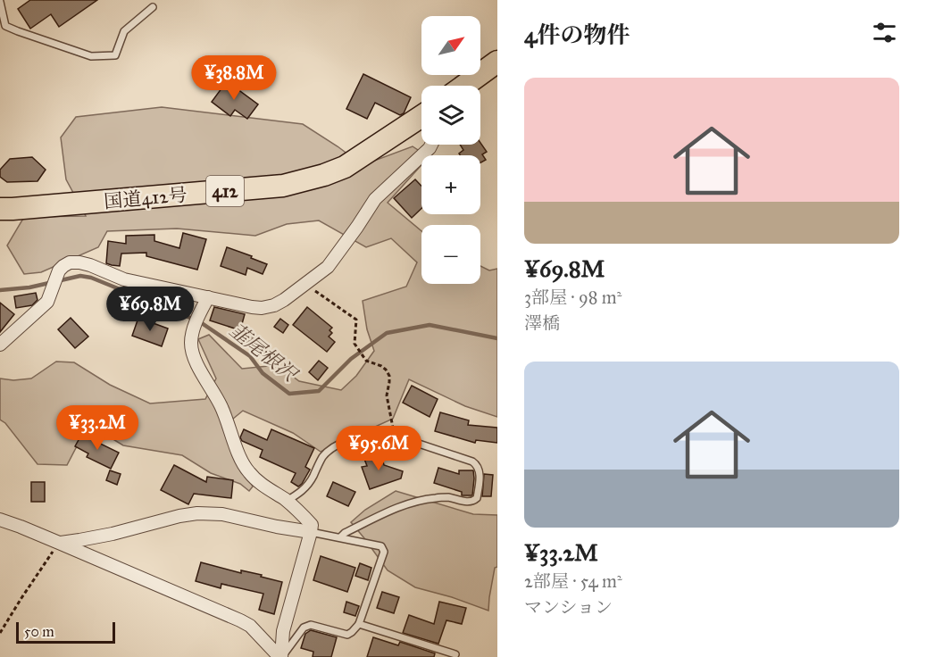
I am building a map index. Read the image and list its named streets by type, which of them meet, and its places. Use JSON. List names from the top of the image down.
{
  "streets": {
    "highway": ["412", "国道412号"]
  },
  "water": ["韮尾根沢"],
  "scale_bar": "50 m",
  "north": "top right",
  "page": {
    "heading": "4件の物件",
    "map_buttons": ["+", "−"],
    "price": [
      "¥38.8M",
      "¥69.8M",
      "¥33.2M",
      "¥95.6M"
    ],
    "list": [
      {
        "name": "¥69.8M",
        "note": "3部屋 · 98 m² · 澤橋"
      },
      {
        "name": "¥33.2M",
        "note": "2部屋 · 54 m² · マンション"
      }
    ],
    "scale": "50 m"
  }
}
